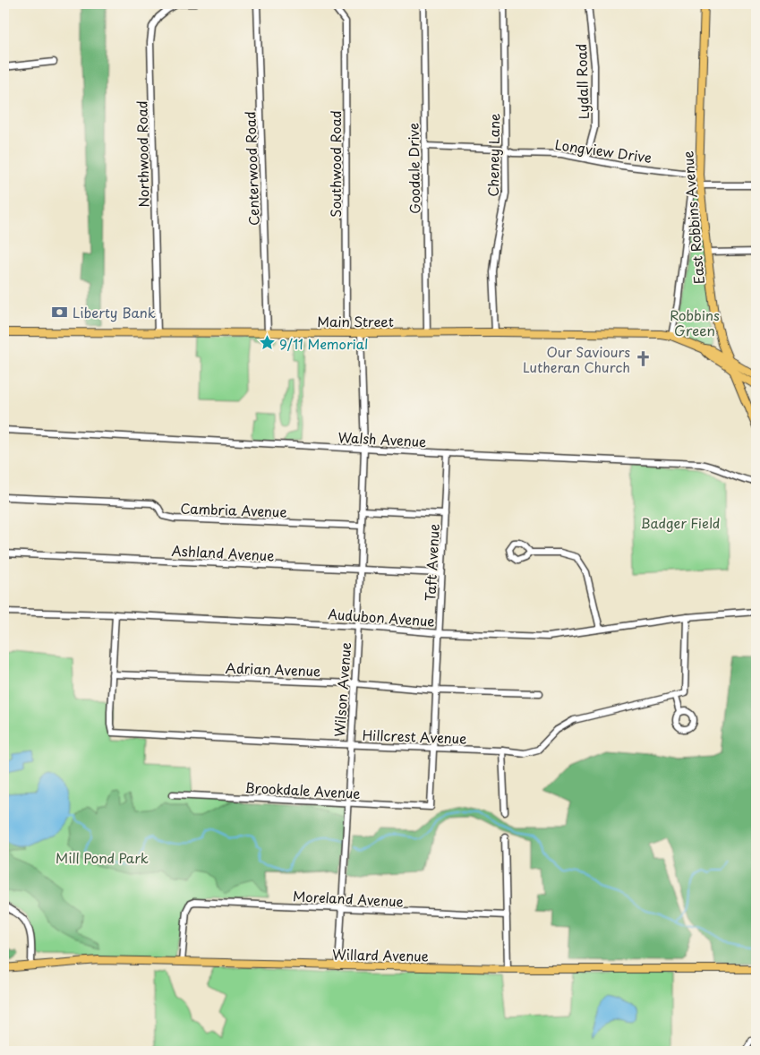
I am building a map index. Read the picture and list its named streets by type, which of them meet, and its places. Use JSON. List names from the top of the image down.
{
  "streets": {
    "main road": ["East Robbins Avenue", "Main Street", "Willard Avenue"],
    "street": [
      "Lydall Road",
      "Longview Drive",
      "Northwood Road",
      "Cheney Lane",
      "Southwood Road",
      "Centerwood Road",
      "Goodale Drive",
      "Walsh Avenue",
      "Cambria Avenue",
      "Ashland Avenue",
      "Taft Avenue",
      "Audubon Avenue",
      "Adrian Avenue",
      "Wilson Avenue",
      "Hillcrest Avenue",
      "Brookdale Avenue",
      "Moreland Avenue"
    ]
  },
  "crossings": [
    ["Lydall Road", "Longview Drive"],
    ["Longview Drive", "Cheney Lane"],
    ["Longview Drive", "Goodale Drive"],
    ["Longview Drive", "East Robbins Avenue"],
    ["Northwood Road", "Main Street"],
    ["Cheney Lane", "Main Street"],
    ["Southwood Road", "Main Street"],
    ["Centerwood Road", "Main Street"],
    ["Goodale Drive", "Main Street"],
    ["East Robbins Avenue", "Main Street"],
    ["Main Street", "Wilson Avenue"],
    ["Walsh Avenue", "Taft Avenue"],
    ["Walsh Avenue", "Wilson Avenue"],
    ["Cambria Avenue", "Wilson Avenue"],
    ["Ashland Avenue", "Taft Avenue"],
    ["Ashland Avenue", "Wilson Avenue"],
    ["Taft Avenue", "Audubon Avenue"],
    ["Taft Avenue", "Adrian Avenue"],
    ["Taft Avenue", "Hillcrest Avenue"],
    ["Taft Avenue", "Brookdale Avenue"],
    ["Audubon Avenue", "Wilson Avenue"],
    ["Adrian Avenue", "Wilson Avenue"],
    ["Adrian Avenue", "Hillcrest Avenue"],
    ["Wilson Avenue", "Hillcrest Avenue"],
    ["Wilson Avenue", "Brookdale Avenue"],
    ["Wilson Avenue", "Moreland Avenue"],
    ["Wilson Avenue", "Willard Avenue"],
    ["Moreland Avenue", "Willard Avenue"]
  ],
  "parks": ["Robbins Green", "Badger Field", "Mill Pond Park"],
  "places": {
    "bank": ["Liberty Bank"],
    "place": ["9/11 Memorial"],
    "church": ["Our Saviours Lutheran Church"]
  }
}
